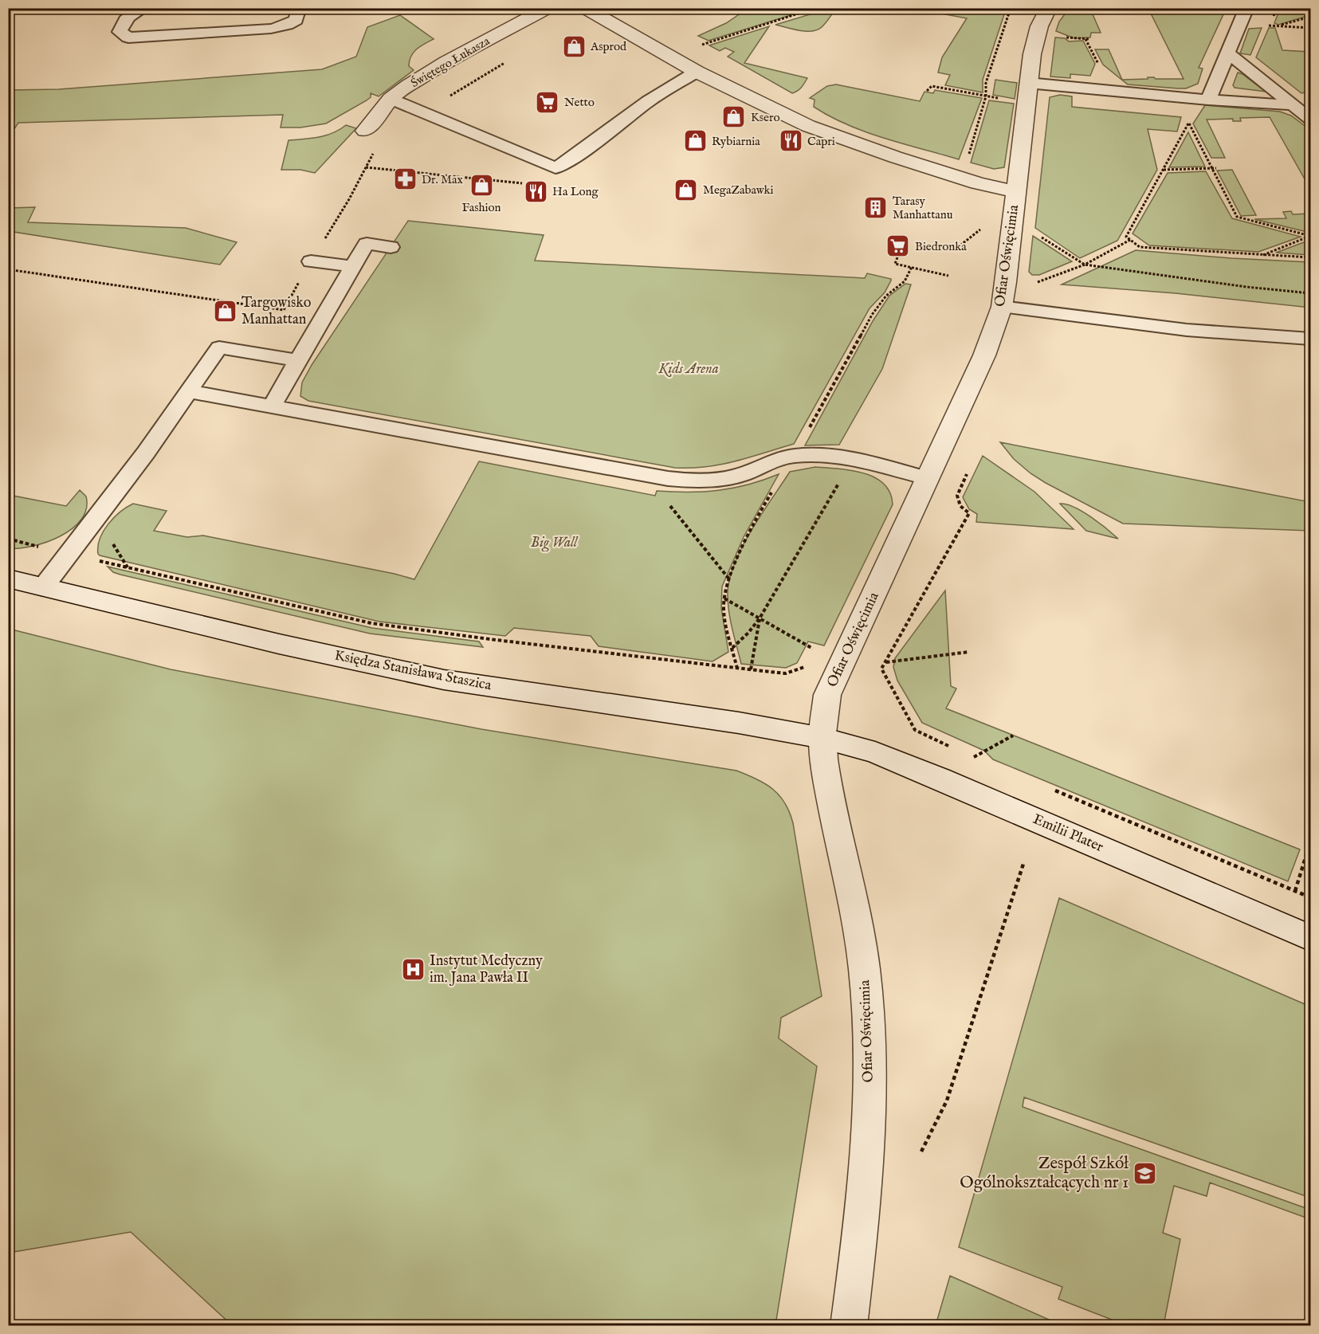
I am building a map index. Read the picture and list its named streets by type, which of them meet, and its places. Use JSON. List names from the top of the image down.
{
  "streets": {
    "street": [
      "Świętego Łukasza",
      "Ofiar Oświęcimia",
      "Księdza Stanisława Staszica",
      "Emilii Plater"
    ]
  },
  "crossings": [
    ["Ofiar Oświęcimia", "Księdza Stanisława Staszica"],
    ["Ofiar Oświęcimia", "Emilii Plater"],
    ["Księdza Stanisława Staszica", "Emilii Plater"]
  ],
  "parks": ["Kids Arena", "Big Wall"],
  "places": {
    "shop": [
      "Asprod",
      "Ksero",
      "Rybiarnia",
      "Fashion",
      "MegaZabawki",
      "Targowisko Manhattan"
    ],
    "supermarket": ["Netto", "Biedronka"],
    "restaurant": ["Capri", "Ha Long"],
    "pharmacy": ["Dr. Max"],
    "building": ["Tarasy Manhattanu"],
    "hospital": ["Instytut Medyczny im. Jana Pawła II"],
    "school or university": ["Zespół Szkół Ogólnokształcących nr 1"]
  }
}
